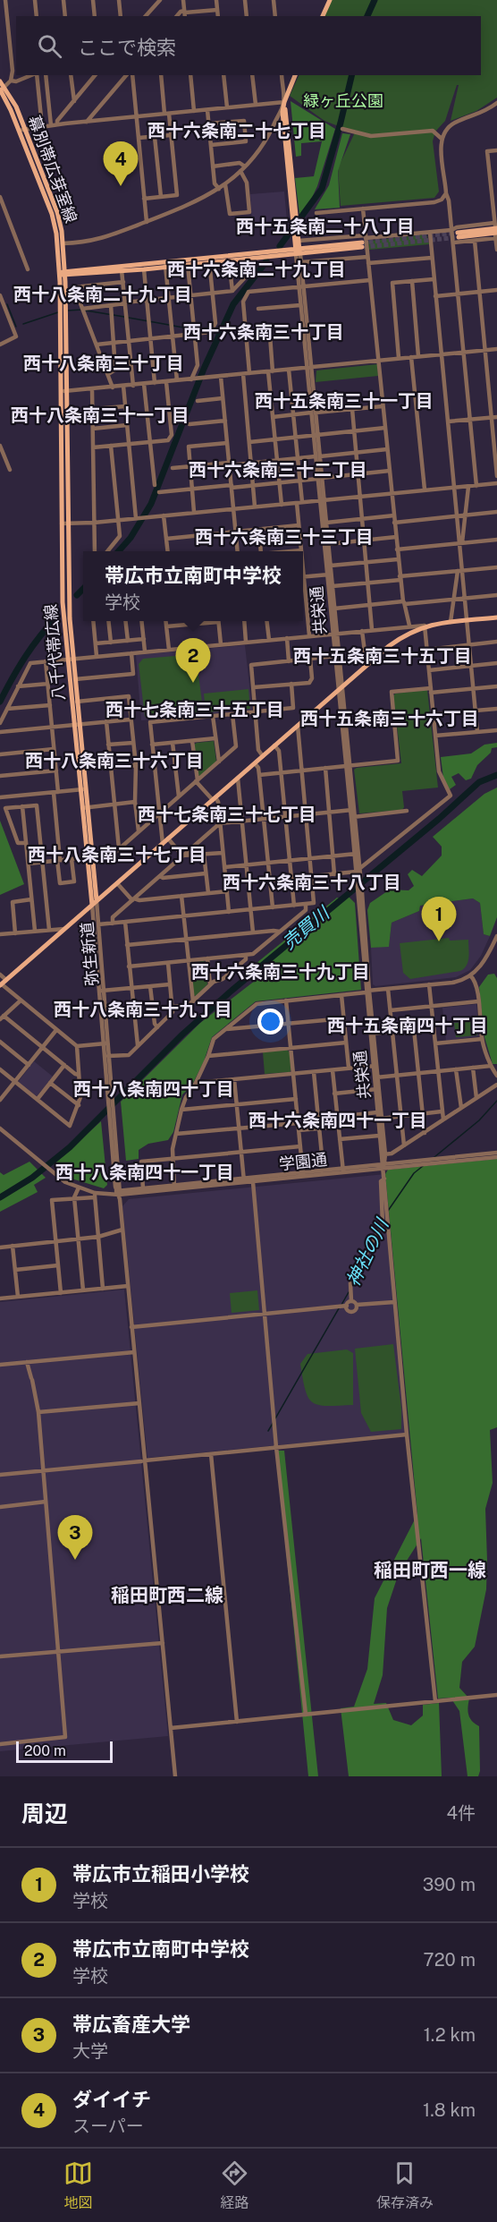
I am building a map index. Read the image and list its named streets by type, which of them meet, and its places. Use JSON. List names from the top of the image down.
{
  "streets": {
    "main road": ["幕別帯広芽室線", "八千代帯広線"],
    "street": ["共栄通", "弥生新道", "学園通"]
  },
  "crossings": [
    ["幕別帯広芽室線", "八千代帯広線"],
    ["共栄通", "学園通"],
    ["八千代帯広線", "弥生新道"],
    ["弥生新道", "学園通"]
  ],
  "districts": [
    "西十六条南二十七丁目",
    "西十五条南二十八丁目",
    "西十六条南二十九丁目",
    "西十八条南二十九丁目",
    "西十六条南三十丁目",
    "西十八条南三十丁目",
    "西十五条南三十一丁目",
    "西十八条南三十一丁目",
    "西十六条南三十二丁目",
    "西十六条南三十三丁目",
    "西十五条南三十五丁目",
    "西十七条南三十五丁目",
    "西十五条南三十六丁目",
    "西十八条南三十六丁目",
    "西十七条南三十七丁目",
    "西十八条南三十七丁目",
    "西十六条南三十八丁目",
    "西十六条南三十九丁目",
    "西十八条南三十九丁目",
    "西十五条南四十丁目",
    "西十八条南四十丁目",
    "西十六条南四十一丁目",
    "西十八条南四十一丁目",
    "稲田町西一線",
    "稲田町西二線"
  ],
  "water": ["売買川", "神社の川"],
  "parks": ["緑ヶ丘公園"],
  "scale_bar": "200 m",
  "page": {
    "search": "ここで検索",
    "pins": [
      "4",
      "2",
      "1",
      "3"
    ],
    "popup": ["帯広市立南町中学校", "学校"],
    "scale": "200 m",
    "heading": ["周辺", "4件"],
    "list": [
      {
        "mark": "1",
        "name": "帯広市立稲田小学校",
        "note": "学校",
        "value": "390 m"
      },
      {
        "mark": "2",
        "name": "帯広市立南町中学校",
        "note": "学校",
        "value": "720 m"
      },
      {
        "mark": "3",
        "name": "帯広畜産大学",
        "note": "大学",
        "value": "1.2 km"
      },
      {
        "mark": "4",
        "name": "ダイイチ",
        "note": "スーパー",
        "value": "1.8 km"
      }
    ],
    "nav": ["地図", "経路", "保存済み"]
  }
}
